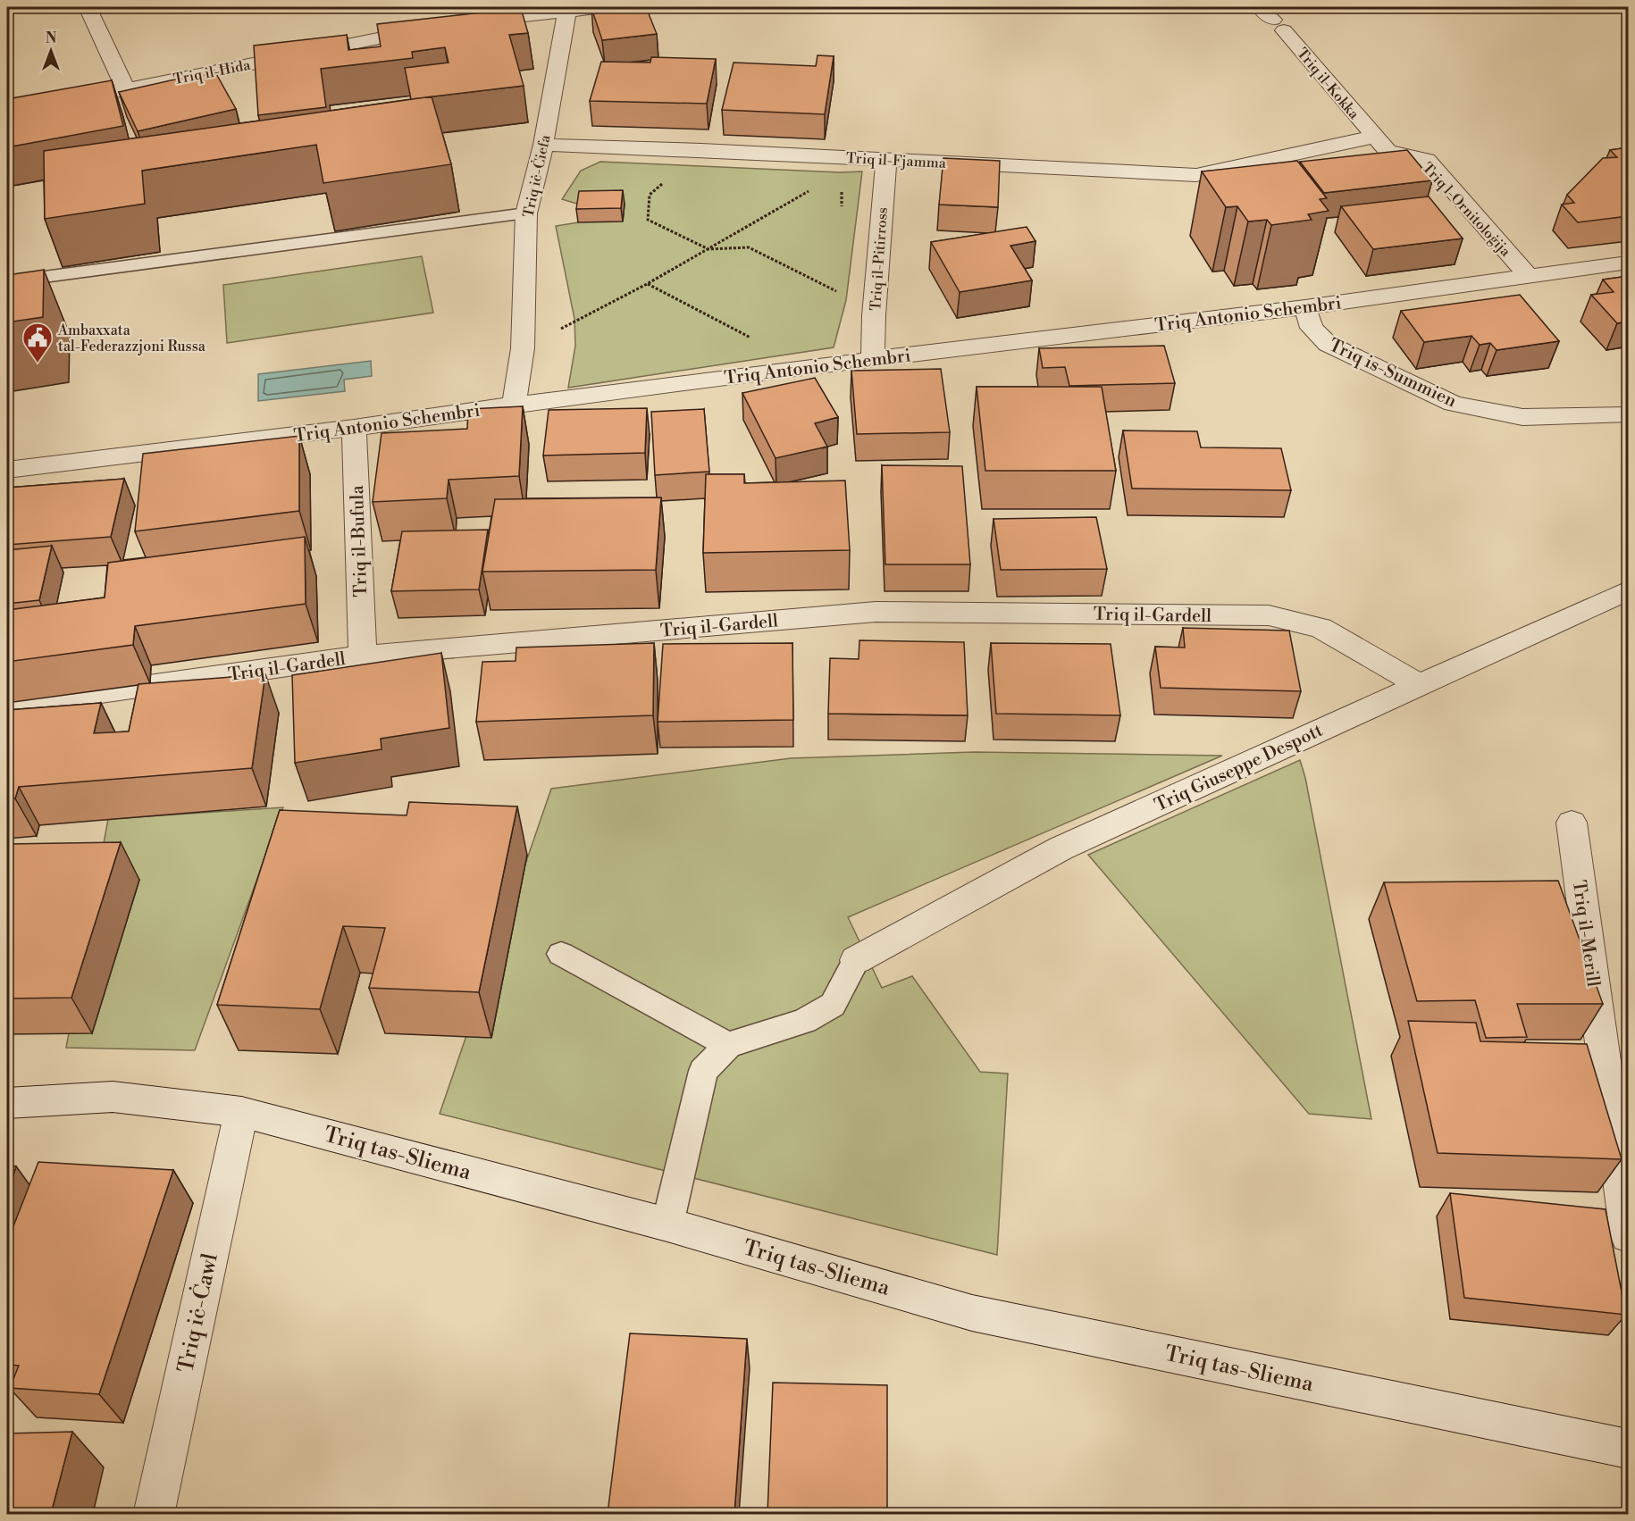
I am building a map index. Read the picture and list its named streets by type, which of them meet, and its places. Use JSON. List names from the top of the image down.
{
  "streets": {
    "street": [
      "Triq il-Ħida",
      "Triq il-Kokka",
      "Triq il-Fjamma",
      "Triq iċ-Ċiefa",
      "Triq l-Ornitoloġija",
      "Triq il-Pitirross",
      "Triq Antonio Schembri",
      "Triq is-Summien",
      "Triq il-Bufula",
      "Triq il-Gardell",
      "Triq Giuseppe Despott",
      "Triq il-Merill",
      "Triq tas-Sliema",
      "Triq iċ-Ċawl"
    ]
  },
  "crossings": [
    ["Triq il-Kokka", "Triq il-Fjamma"],
    ["Triq il-Kokka", "Triq l-Ornitoloġija"],
    ["Triq il-Fjamma", "Triq iċ-Ċiefa"],
    ["Triq il-Fjamma", "Triq l-Ornitoloġija"],
    ["Triq il-Fjamma", "Triq il-Pitirross"],
    ["Triq iċ-Ċiefa", "Triq Antonio Schembri"],
    ["Triq l-Ornitoloġija", "Triq Antonio Schembri"],
    ["Triq il-Pitirross", "Triq Antonio Schembri"],
    ["Triq Antonio Schembri", "Triq is-Summien"],
    ["Triq Antonio Schembri", "Triq il-Bufula"],
    ["Triq il-Bufula", "Triq il-Gardell"],
    ["Triq il-Gardell", "Triq Giuseppe Despott"],
    ["Triq tas-Sliema", "Triq iċ-Ċawl"]
  ],
  "places": {
    "public building": ["Ambaxxata tal-Federazzjoni Russa"]
  },
  "north": "top"
}
